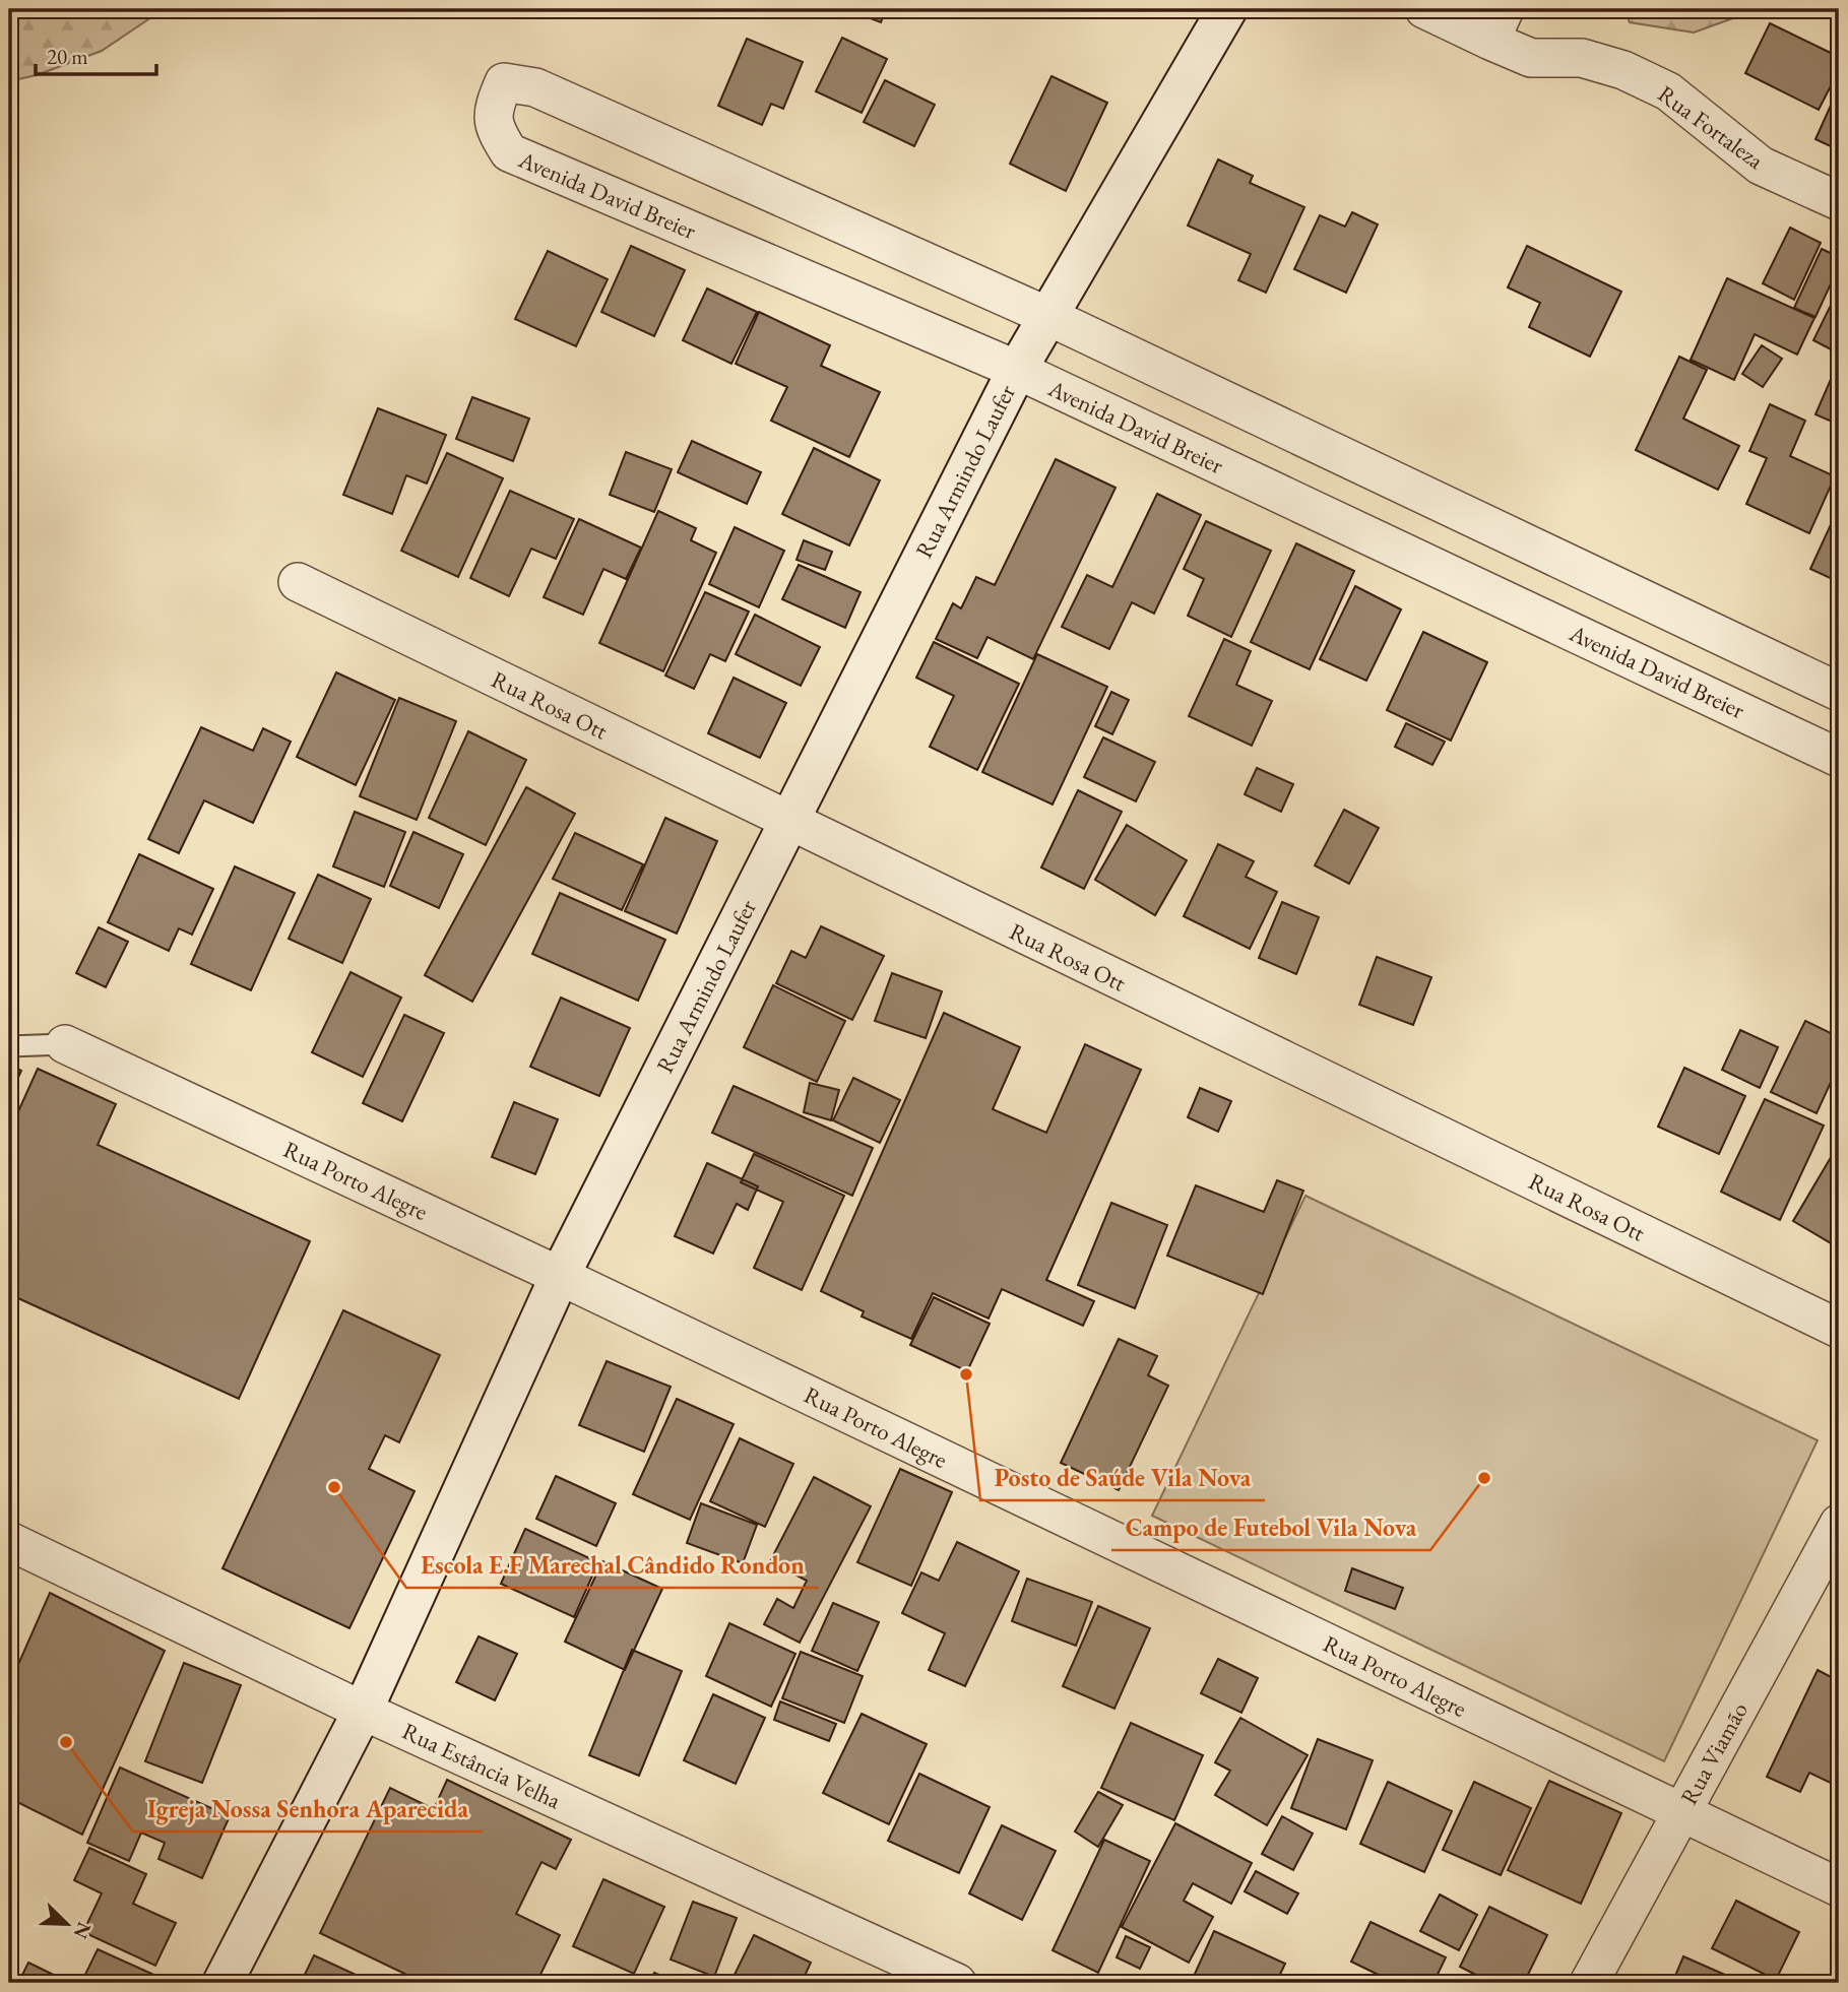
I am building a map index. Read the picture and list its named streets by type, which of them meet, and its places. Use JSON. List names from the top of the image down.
{
  "streets": {
    "street": [
      "Rua Fortaleza",
      "Avenida David Breier",
      "Rua Armindo Laufer",
      "Rua Rosa Ott",
      "Rua Porto Alegre",
      "Rua Viamão",
      "Rua Estância Velha"
    ]
  },
  "crossings": [
    ["Avenida David Breier", "Rua Armindo Laufer"],
    ["Rua Armindo Laufer", "Rua Rosa Ott"],
    ["Rua Armindo Laufer", "Rua Porto Alegre"],
    ["Rua Armindo Laufer", "Rua Estância Velha"],
    ["Rua Porto Alegre", "Rua Viamão"]
  ],
  "places": [
    "Posto de Saúde Vila Nova",
    "Campo de Futebol Vila Nova",
    "Escola E.F Marechal Cândido Rondon",
    "Igreja Nossa Senhora Aparecida"
  ],
  "scale_bar": "20 m",
  "north": "bottom right"
}
